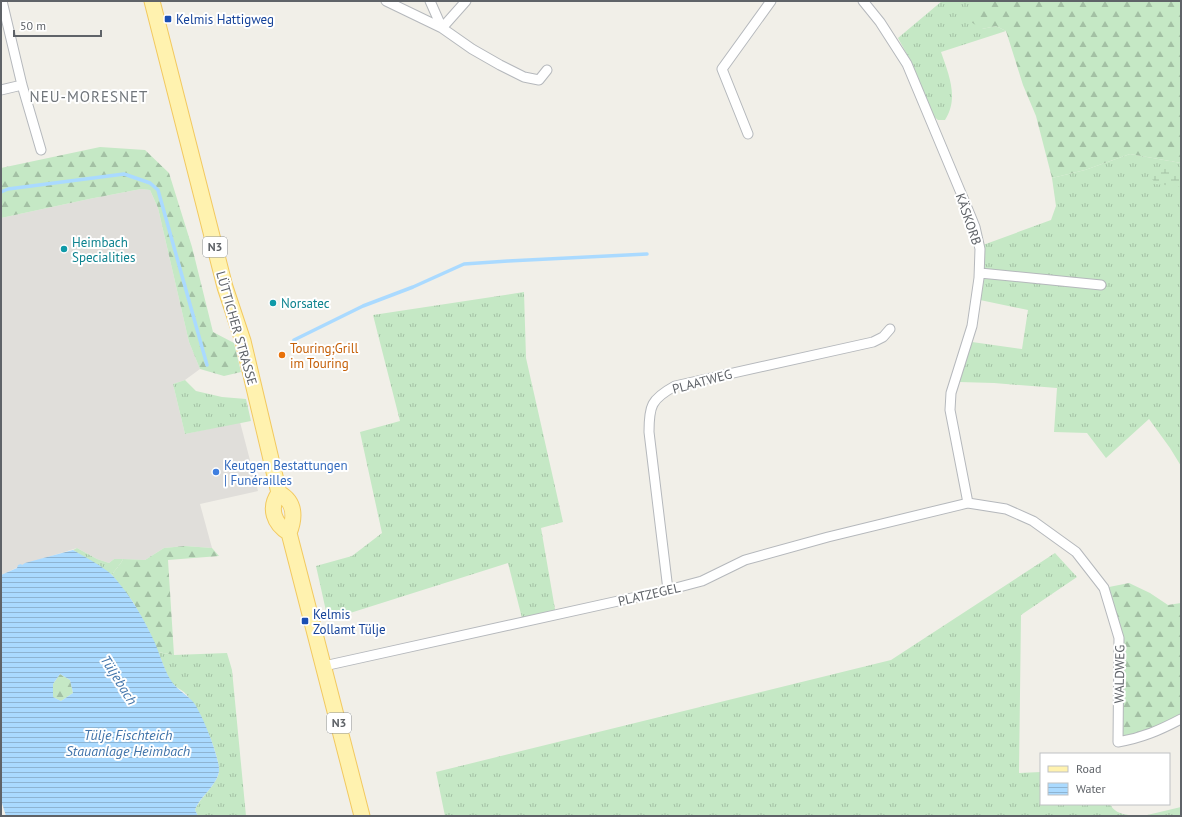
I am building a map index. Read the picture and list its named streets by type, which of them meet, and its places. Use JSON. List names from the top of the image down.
{
  "streets": {
    "main road": ["N3", "LÜTTICHER STRASSE"],
    "street": [
      "KÄSKORB",
      "PLAATWEG",
      "PLATZEGEL",
      "WALDWEG"
    ]
  },
  "crossings": [
    ["KÄSKORB", "PLATZEGEL"],
    ["KÄSKORB", "WALDWEG"],
    ["LÜTTICHER STRASSE", "PLATZEGEL"],
    ["PLAATWEG", "PLATZEGEL"],
    ["PLATZEGEL", "WALDWEG"]
  ],
  "districts": ["NEU-MORESNET"],
  "water": ["Tüljebach", "Tülje Fischteich Stauanlage Heimbach"],
  "places": {
    "transit": ["Kelmis Hattigweg", "Kelmis Zollamt Tülje"],
    "other": [
      "Heimbach Specialities",
      "Norsatec",
      "Touring;Grill im Touring",
      "Keutgen Bestattungen | Funérailles"
    ]
  },
  "legend": ["Road", "Water"],
  "scale_bar": "50 m"
}
